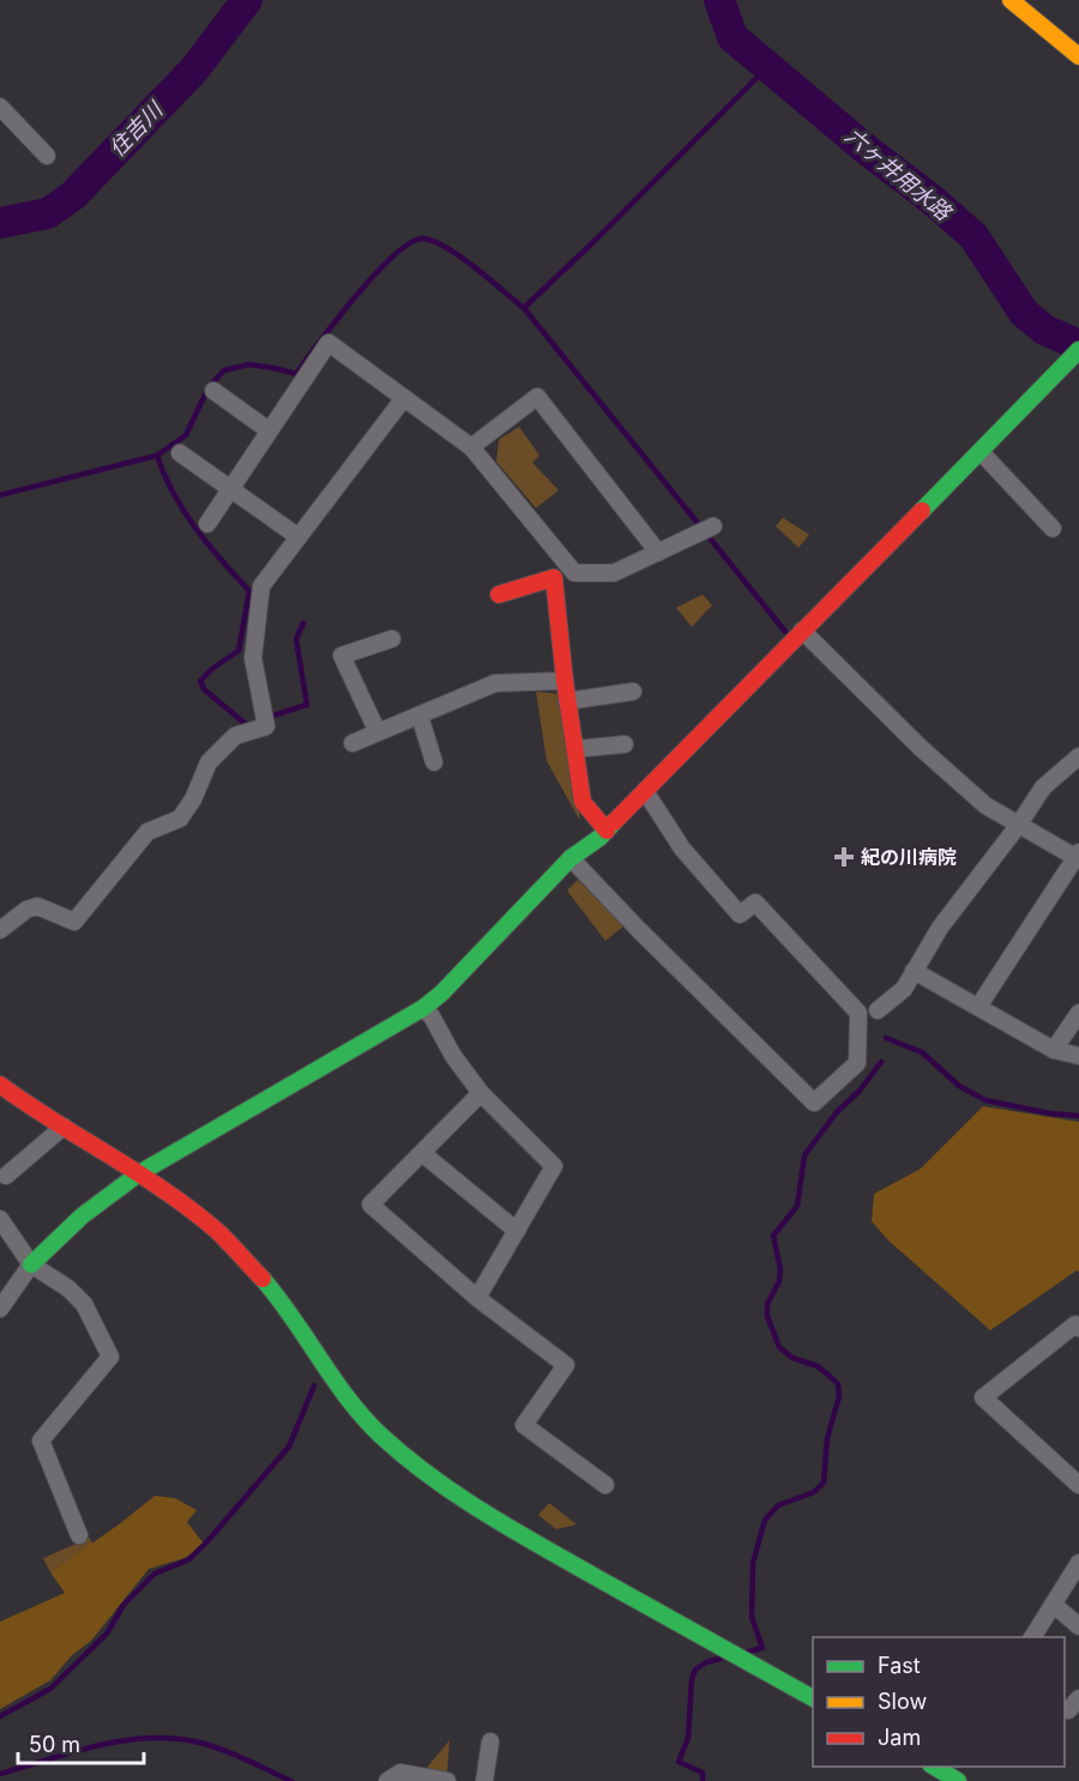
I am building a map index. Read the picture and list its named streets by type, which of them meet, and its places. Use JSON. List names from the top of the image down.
{
  "water": ["住吉川", "六ヶ井用水路"],
  "places": {
    "health": ["紀の川病院"]
  },
  "legend": ["Fast", "Slow", "Jam"],
  "scale_bar": "50 m"
}
